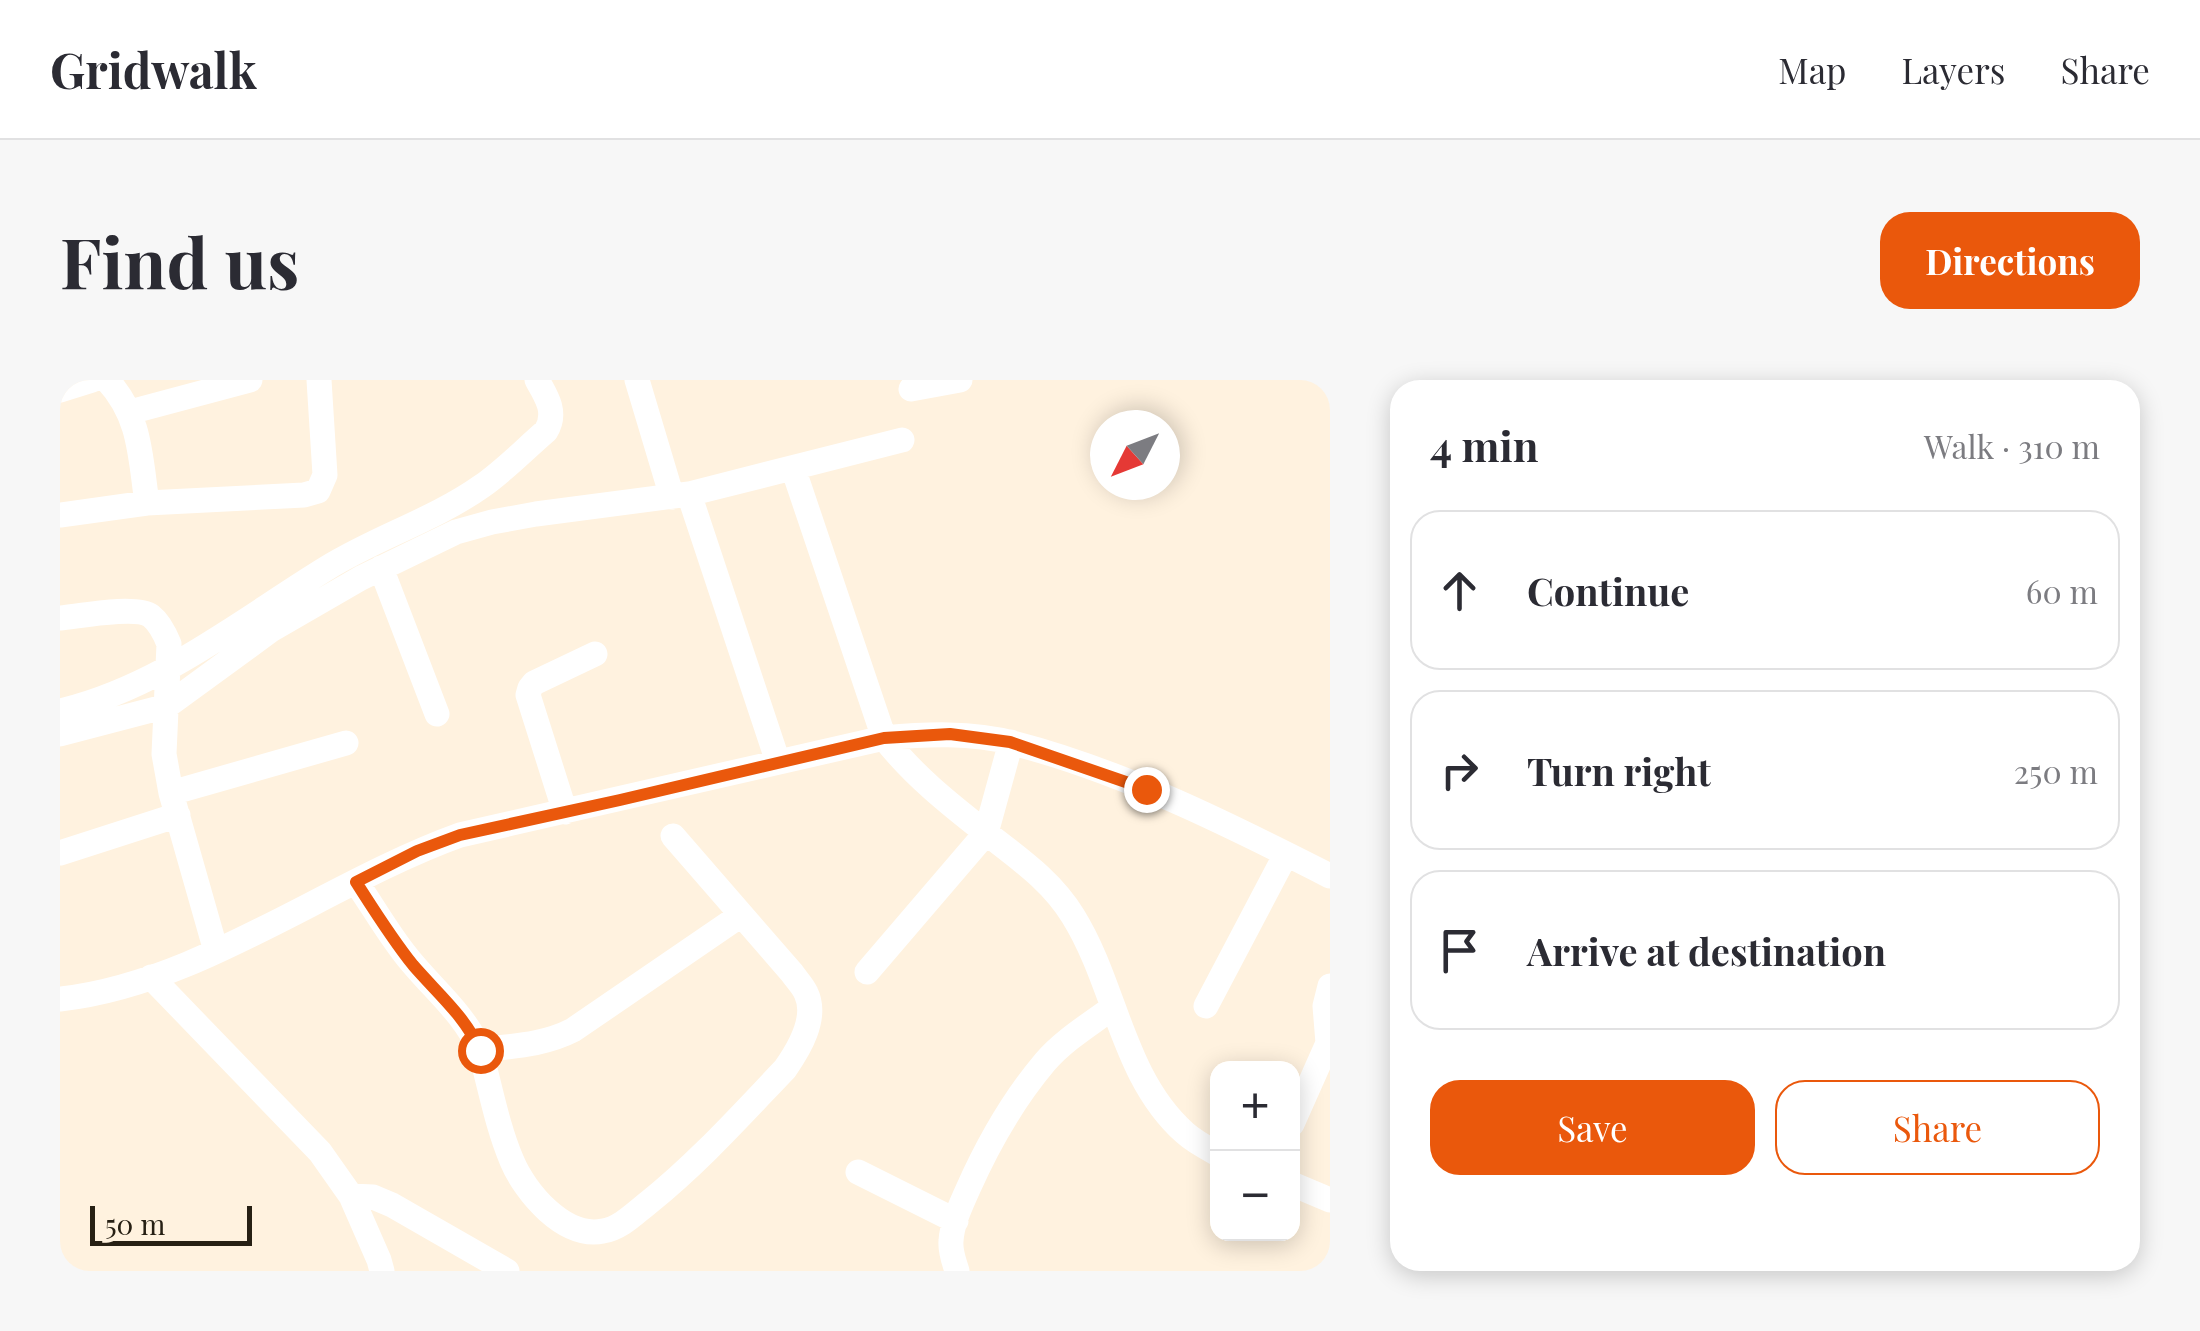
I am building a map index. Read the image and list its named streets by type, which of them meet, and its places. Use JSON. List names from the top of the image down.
{
  "scale_bar": "50 m",
  "north": "bottom left",
  "page": {
    "header": "Gridwalk",
    "nav": ["Map", "Layers", "Share"],
    "buttons": [
      "Directions",
      ["Save", "Share"]
    ],
    "title": "Find us",
    "heading": ["4 min", "Walk · 310 m"],
    "list": [
      ["Continue", "60 m"],
      ["Turn right", "250 m"],
      "Arrive at destination"
    ],
    "map_buttons": ["+", "−"],
    "scale": "50 m"
  }
}
